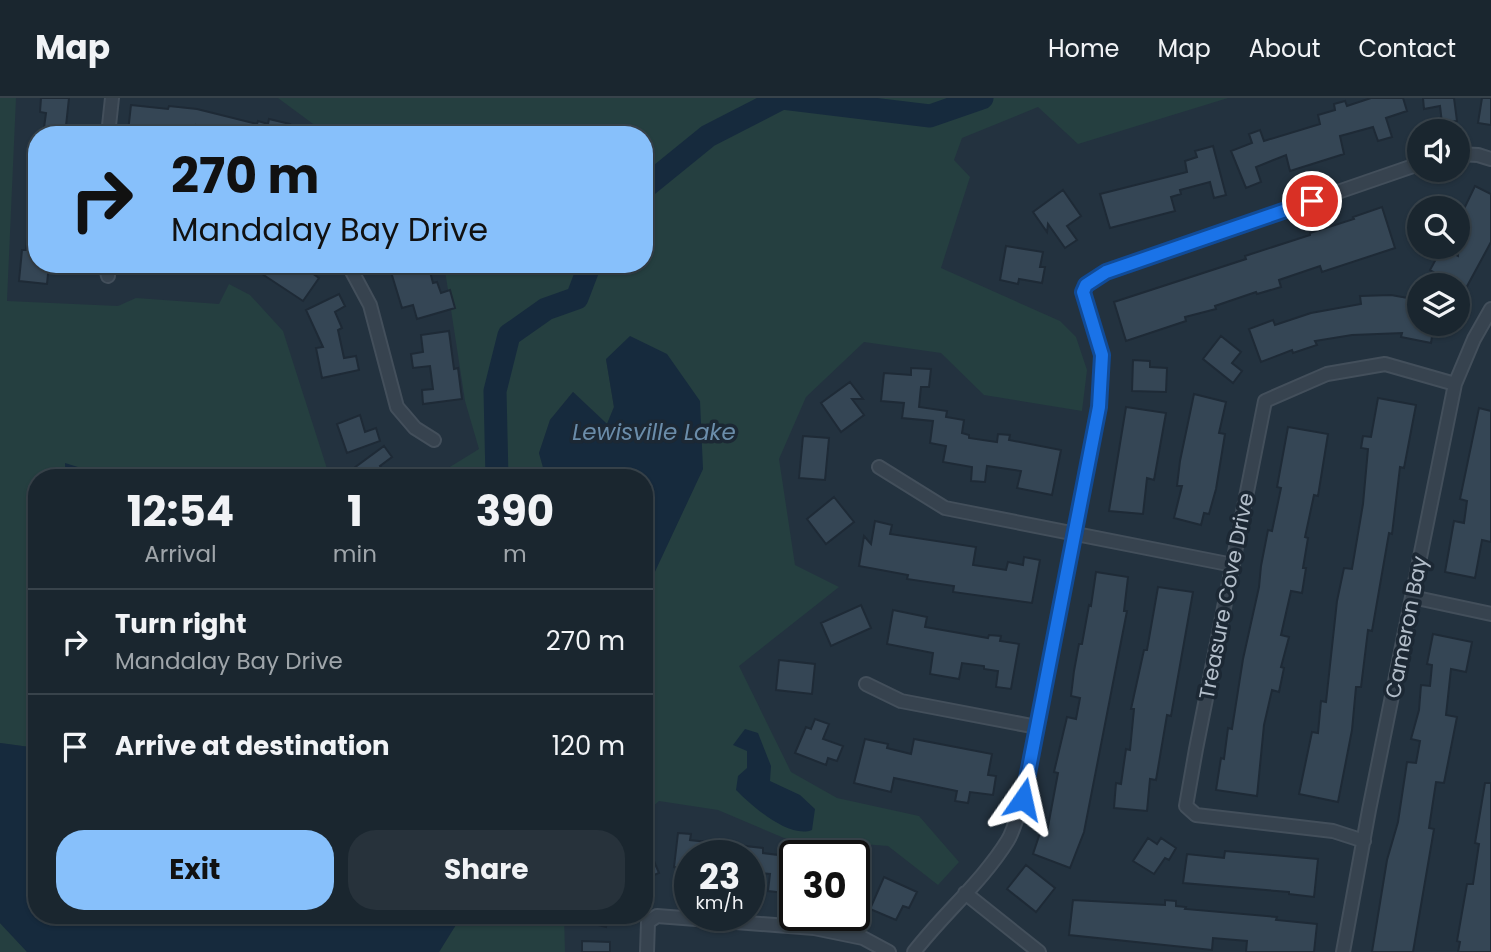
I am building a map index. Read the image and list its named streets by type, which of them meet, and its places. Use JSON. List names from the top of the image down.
{
  "streets": {
    "street": ["Treasure Cove Drive", "Cameron Bay"]
  },
  "crossings": [
    ["Treasure Cove Drive", "Cameron Bay"]
  ],
  "water": ["Lewisville Lake"],
  "page": {
    "header": "Map",
    "nav": [
      "Home",
      "Map",
      "About",
      "Contact"
    ],
    "turn": ["270 m", "Mandalay Bay Drive"],
    "eta": [
      "12:54",
      "Arrival",
      "1",
      "min",
      "390",
      "m"
    ],
    "list": [
      {
        "name": "Turn right",
        "note": "Mandalay Bay Drive",
        "value": "270 m"
      },
      {
        "name": "Arrive at destination",
        "value": "120 m"
      }
    ],
    "buttons": ["Exit", "Share"],
    "speed": "23 km/h",
    "limit": "30"
  }
}
